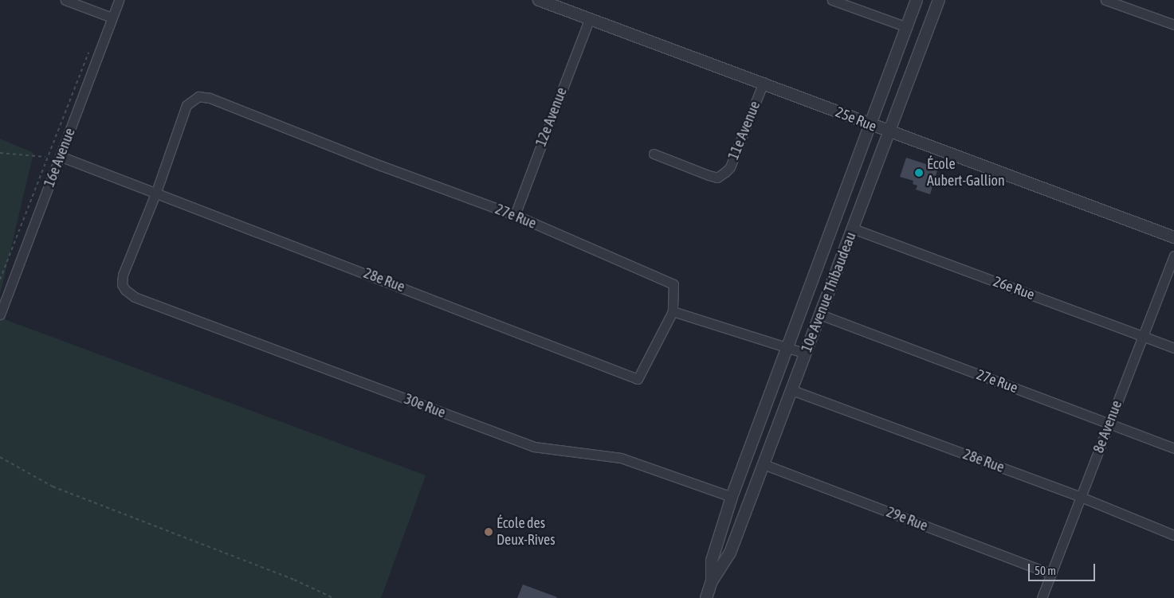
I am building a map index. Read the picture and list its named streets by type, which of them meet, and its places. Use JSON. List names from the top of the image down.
{
  "streets": {
    "street": [
      "12e Avenue",
      "25e Rue",
      "11e Avenue",
      "16e Avenue",
      "27e Rue",
      "28e Rue",
      "26e Rue",
      "10e Avenue Thibaudeau",
      "30e Rue",
      "8e Avenue",
      "29e Rue"
    ]
  },
  "crossings": [
    ["12e Avenue", "25e Rue"],
    ["12e Avenue", "27e Rue"],
    ["25e Rue", "11e Avenue"],
    ["25e Rue", "10e Avenue Thibaudeau"],
    ["16e Avenue", "28e Rue"],
    ["27e Rue", "28e Rue"],
    ["27e Rue", "10e Avenue Thibaudeau"],
    ["27e Rue", "30e Rue"],
    ["27e Rue", "8e Avenue"],
    ["28e Rue", "10e Avenue Thibaudeau"],
    ["28e Rue", "30e Rue"],
    ["28e Rue", "8e Avenue"],
    ["26e Rue", "10e Avenue Thibaudeau"],
    ["26e Rue", "8e Avenue"],
    ["10e Avenue Thibaudeau", "30e Rue"],
    ["10e Avenue Thibaudeau", "29e Rue"],
    ["8e Avenue", "29e Rue"]
  ],
  "places": ["École Aubert-Gallion", "École des Deux-Rives"],
  "scale_bar": "50 m"
}
